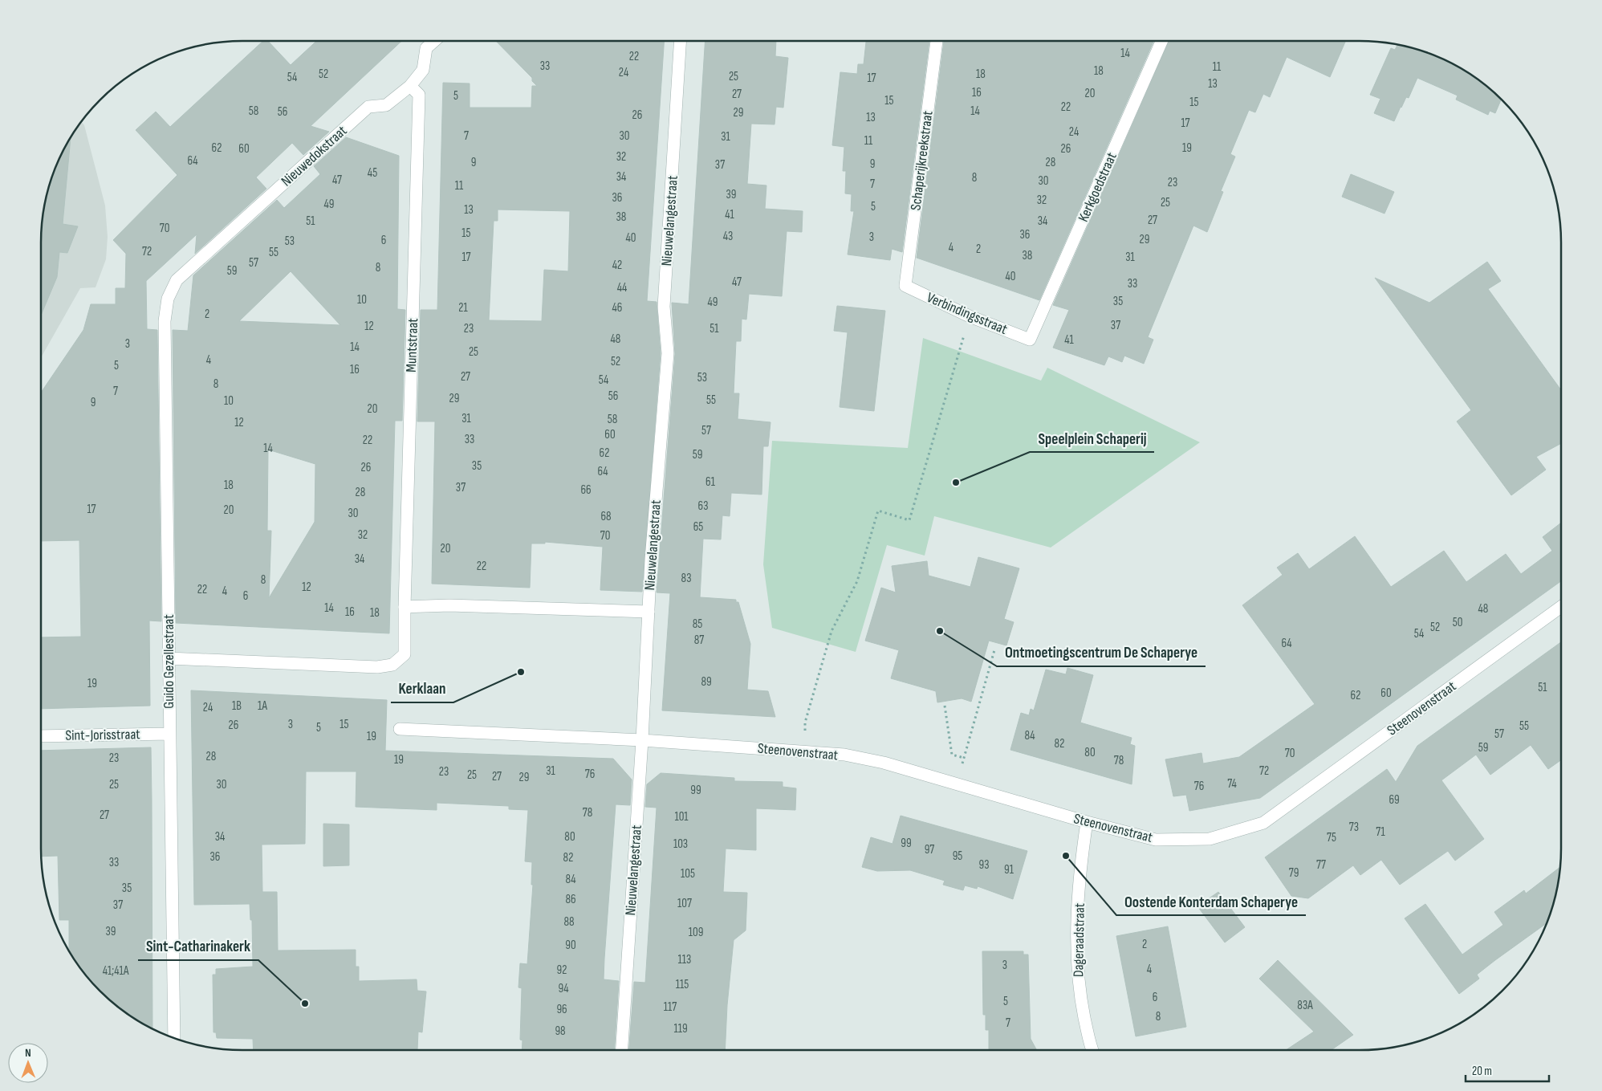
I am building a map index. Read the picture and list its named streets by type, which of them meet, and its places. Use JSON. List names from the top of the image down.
{
  "streets": {
    "street": [
      "Nieuwedokstraat",
      "Schaperijkreekstraat",
      "Kerkgoedstraat",
      "Nieuwelangestraat",
      "Verbindingsstraat",
      "Muntstraat",
      "Guido Gezellestraat",
      "Steenovenstraat",
      "Sint-Jorisstraat",
      "Dageraadstraat"
    ]
  },
  "crossings": [
    ["Nieuwedokstraat", "Muntstraat"],
    ["Nieuwedokstraat", "Guido Gezellestraat"],
    ["Schaperijkreekstraat", "Verbindingsstraat"],
    ["Kerkgoedstraat", "Verbindingsstraat"],
    ["Nieuwelangestraat", "Steenovenstraat"],
    ["Muntstraat", "Guido Gezellestraat"],
    ["Guido Gezellestraat", "Sint-Jorisstraat"],
    ["Steenovenstraat", "Dageraadstraat"]
  ],
  "places": [
    "Speelplein Schaperij",
    "Ontmoetingscentrum De Schaperye",
    "Kerklaan",
    "Oostende Konterdam Schaperye",
    "Sint-Catharinakerk"
  ],
  "house_numbers": [
    "14",
    "22",
    "33",
    "11",
    "18",
    "24",
    "52",
    "18",
    "25",
    "54",
    "17",
    "13",
    "16",
    "20",
    "27",
    "5",
    "15",
    "15",
    "22",
    "58",
    "14",
    "56",
    "29",
    "26",
    "13",
    "17",
    "24",
    "7",
    "30",
    "31",
    "11",
    "62",
    "19",
    "60",
    "26",
    "32",
    "64",
    "9",
    "28",
    "9",
    "37",
    "45",
    "34",
    "8",
    "47",
    "30",
    "23",
    "7",
    "11",
    "39",
    "36",
    "32",
    "25",
    "49",
    "5",
    "13",
    "41",
    "38",
    "27",
    "51",
    "34",
    "70",
    "15",
    "36",
    "43",
    "3",
    "40",
    "29",
    "6",
    "53",
    "4",
    "2",
    "72",
    "55",
    "38",
    "17",
    "31",
    "57",
    "42",
    "8",
    "59",
    "40",
    "47",
    "33",
    "44",
    "10",
    "35",
    "49",
    "21",
    "46",
    "2",
    "37",
    "12",
    "23",
    "51",
    "48",
    "41",
    "3",
    "14",
    "25",
    "4",
    "52",
    "5",
    "16",
    "27",
    "53",
    "54",
    "8",
    "7",
    "56",
    "29",
    "55",
    "10",
    "9",
    "20",
    "31",
    "58",
    "12",
    "57",
    "60",
    "33",
    "22",
    "14",
    "62",
    "59",
    "35",
    "26",
    "64",
    "61",
    "18",
    "37",
    "66",
    "28",
    "63",
    "17",
    "20",
    "30",
    "68",
    "65",
    "32",
    "70",
    "20",
    "34",
    "22",
    "83",
    "8",
    "12",
    "22",
    "4",
    "6",
    "14",
    "48",
    "16",
    "18",
    "50",
    "85",
    "52",
    "54",
    "87",
    "64",
    "89",
    "19",
    "51",
    "60",
    "62",
    "1B",
    "1A",
    "24",
    "3",
    "15",
    "26",
    "55",
    "5",
    "57",
    "84",
    "19",
    "82",
    "59",
    "80",
    "70",
    "28",
    "23",
    "19",
    "78",
    "31",
    "72",
    "23",
    "76",
    "25",
    "27",
    "29",
    "74",
    "25",
    "30",
    "76",
    "99",
    "69",
    "78",
    "27",
    "101",
    "73",
    "71",
    "34",
    "80",
    "75",
    "99",
    "103",
    "97",
    "95",
    "36",
    "82",
    "33",
    "93",
    "77",
    "91",
    "79",
    "105",
    "84",
    "35",
    "86",
    "107",
    "37",
    "88",
    "39",
    "109",
    "2",
    "90",
    "113",
    "3",
    "4",
    "92",
    "41;41A",
    "115",
    "94",
    "6",
    "5",
    "83A",
    "117",
    "96",
    "8",
    "7",
    "119",
    "98"
  ],
  "scale_bar": "20 m",
  "north": "top"
}
